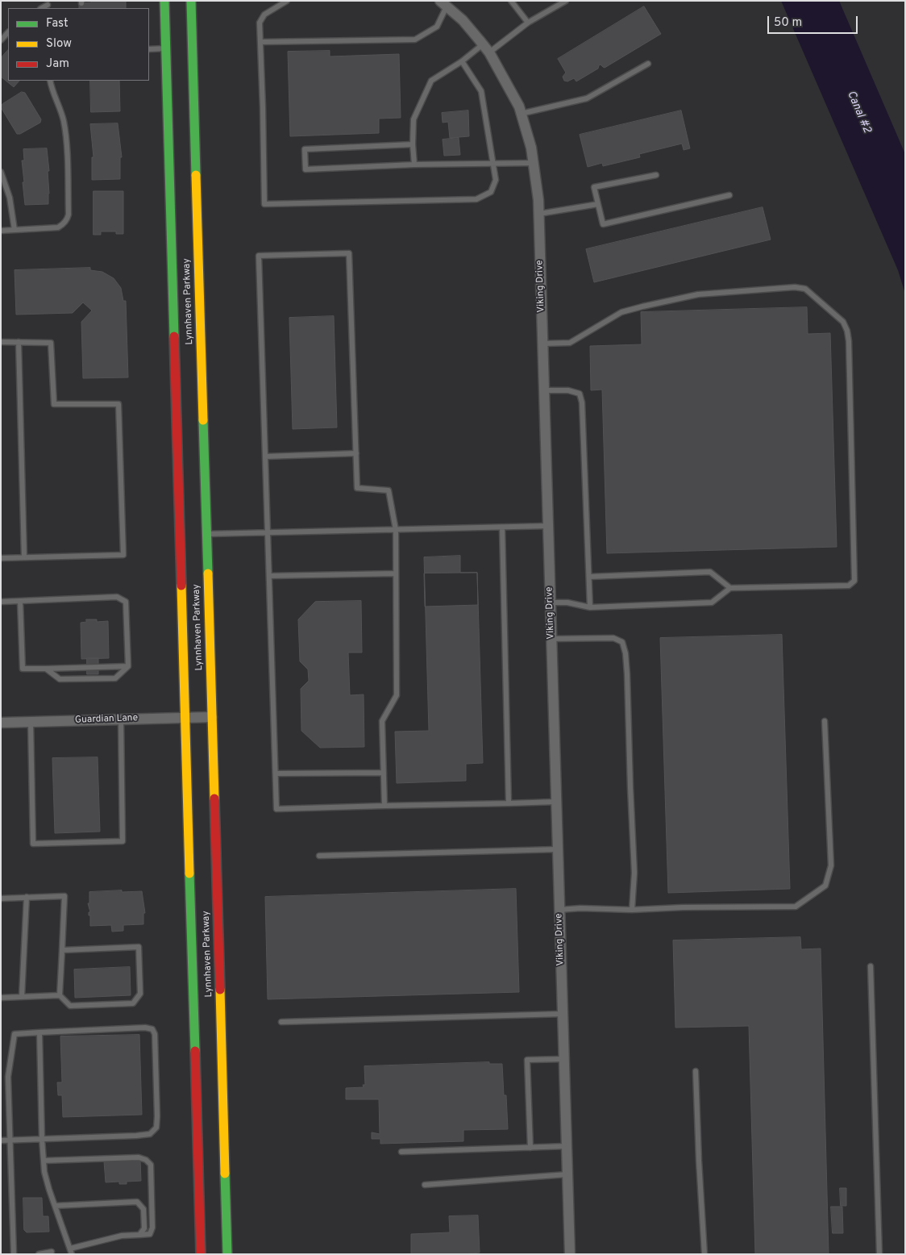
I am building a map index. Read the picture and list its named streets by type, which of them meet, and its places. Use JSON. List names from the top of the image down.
{
  "streets": {
    "main road": ["Lynnhaven Parkway"],
    "street": ["Viking Drive", "Guardian Lane"]
  },
  "crossings": [
    ["Lynnhaven Parkway", "Guardian Lane"]
  ],
  "water": ["Canal #2"],
  "legend": ["Fast", "Slow", "Jam"],
  "scale_bar": "50 m"
}
